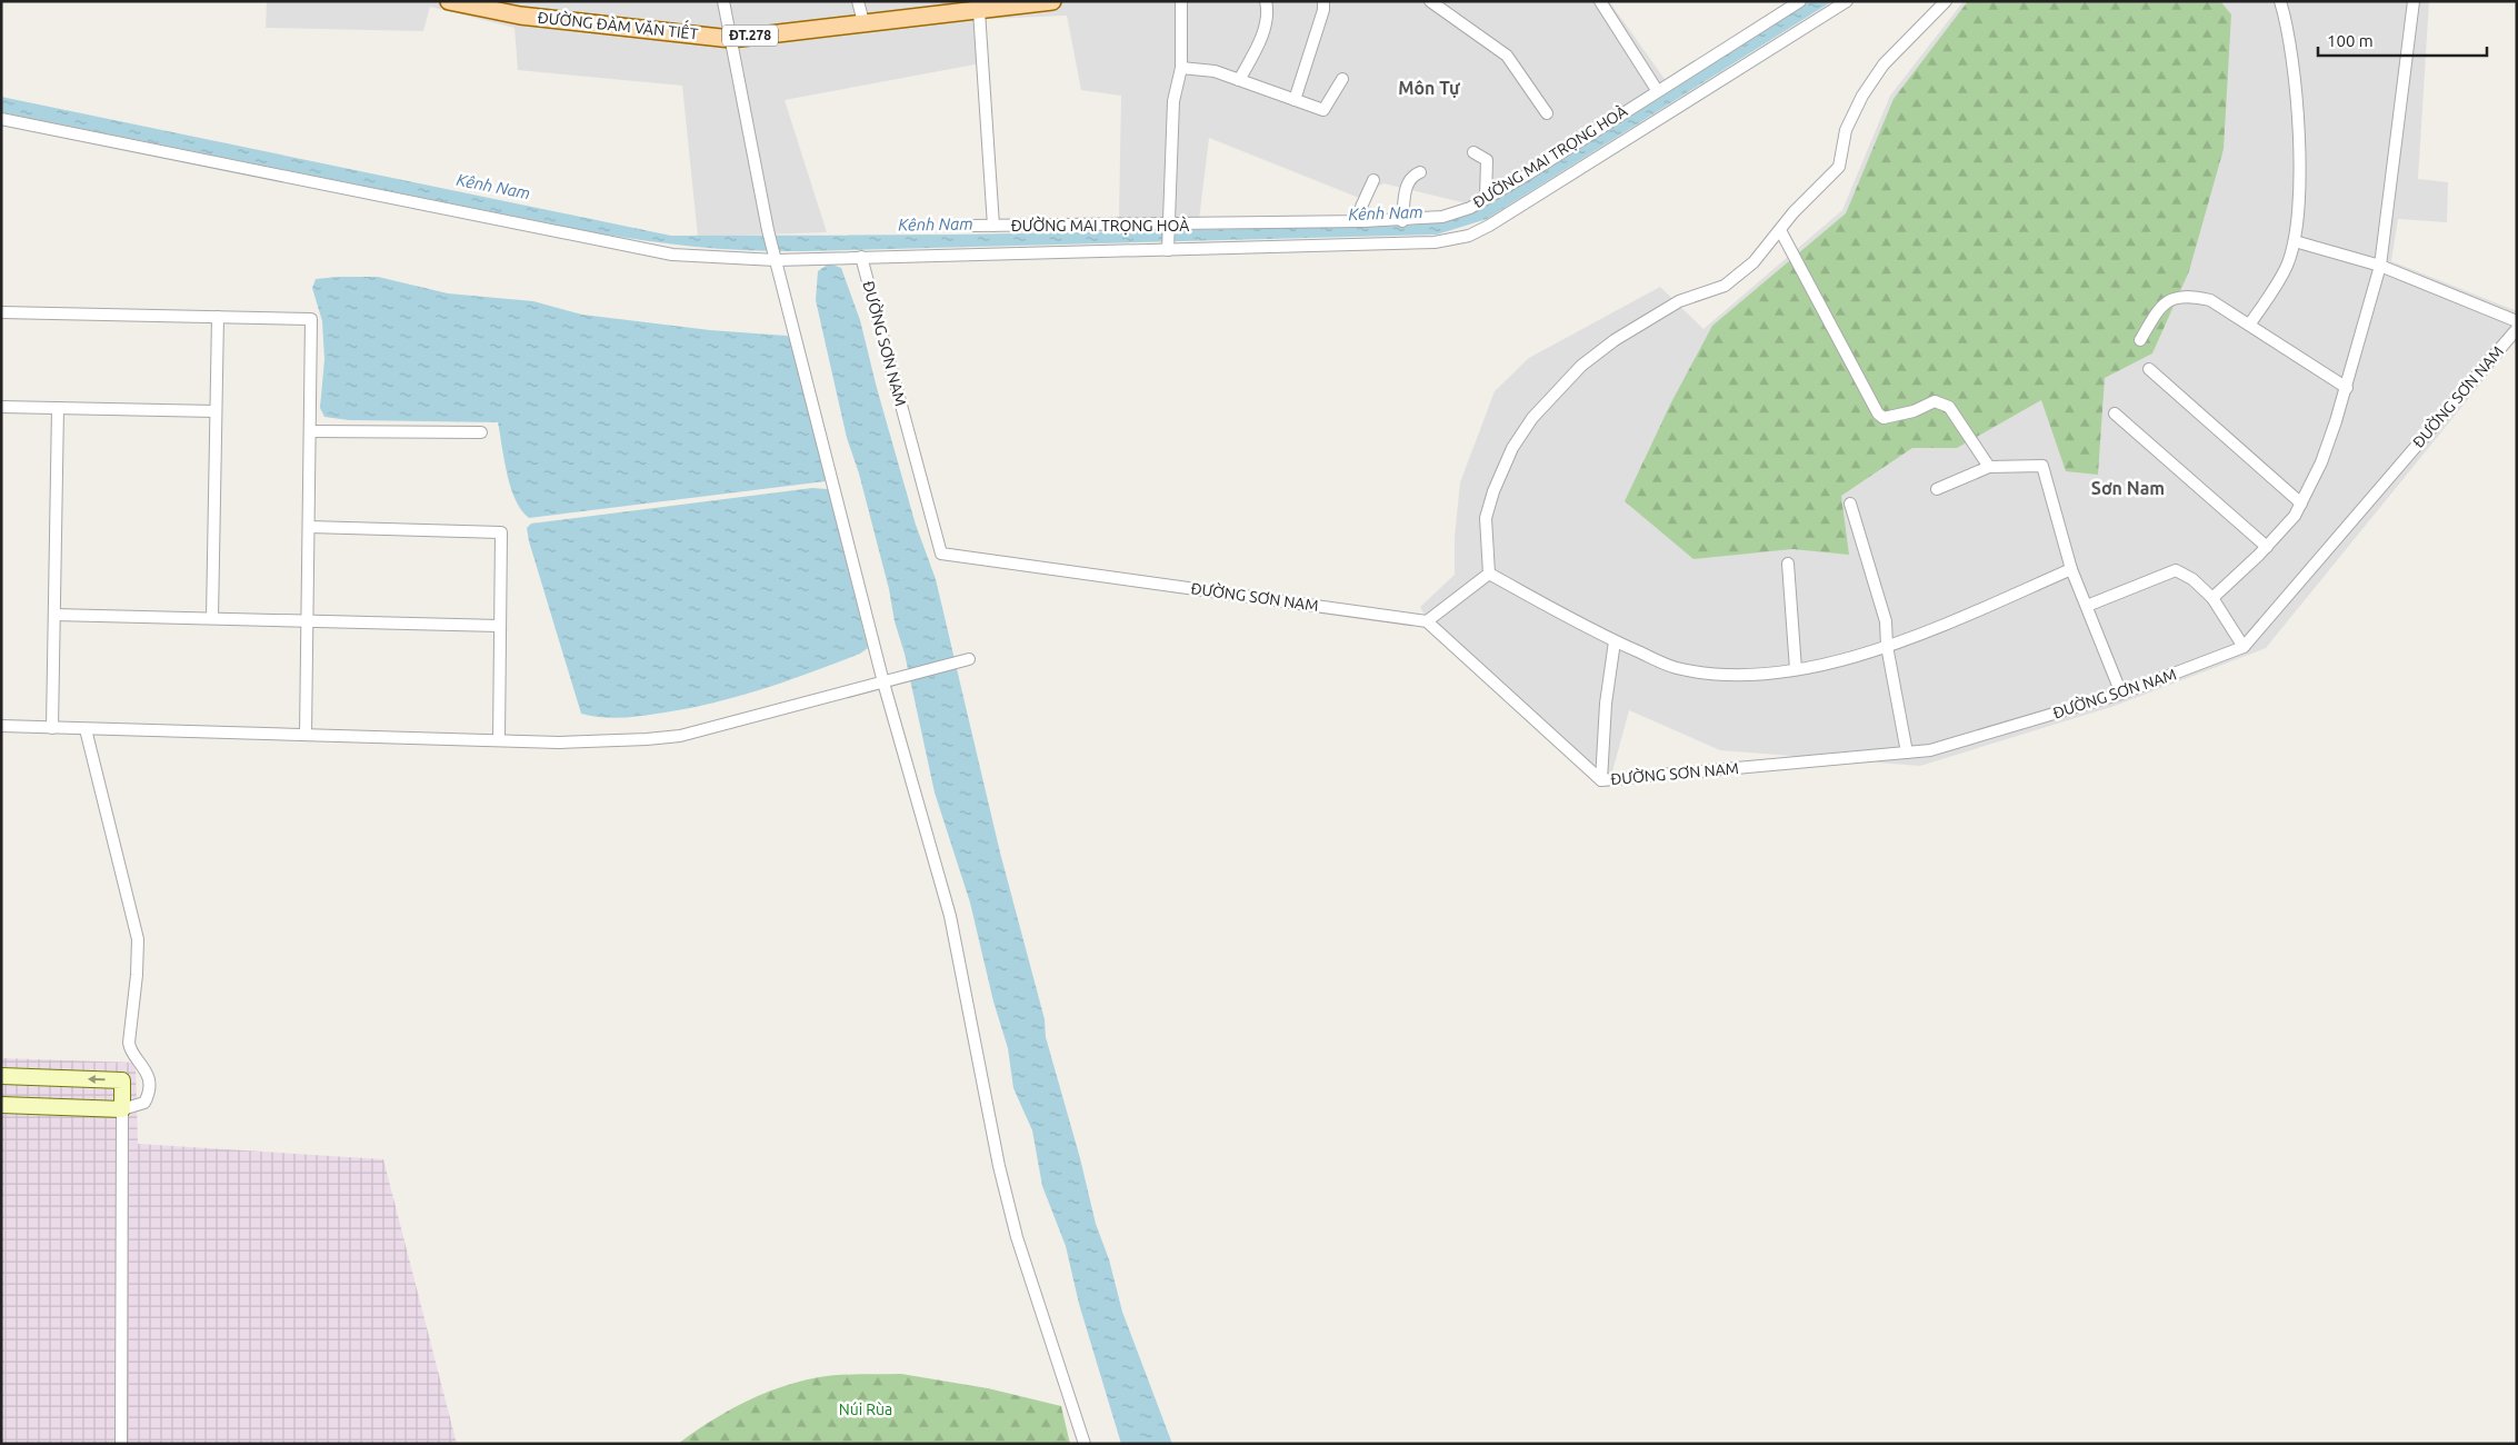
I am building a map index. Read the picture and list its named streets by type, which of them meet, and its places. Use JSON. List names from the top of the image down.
{
  "streets": {
    "main road": ["ĐƯỜNG ĐÀM VĂN TIẾT", "ĐT.278"],
    "street": ["ĐƯỜNG MAI TRỌNG HOÀ", "ĐƯỜNG SƠN NAM"]
  },
  "districts": ["Môn Tự", "Sơn Nam"],
  "water": ["Kênh Nam"],
  "parks": ["Núi Rùa"],
  "scale_bar": "100 m"
}
